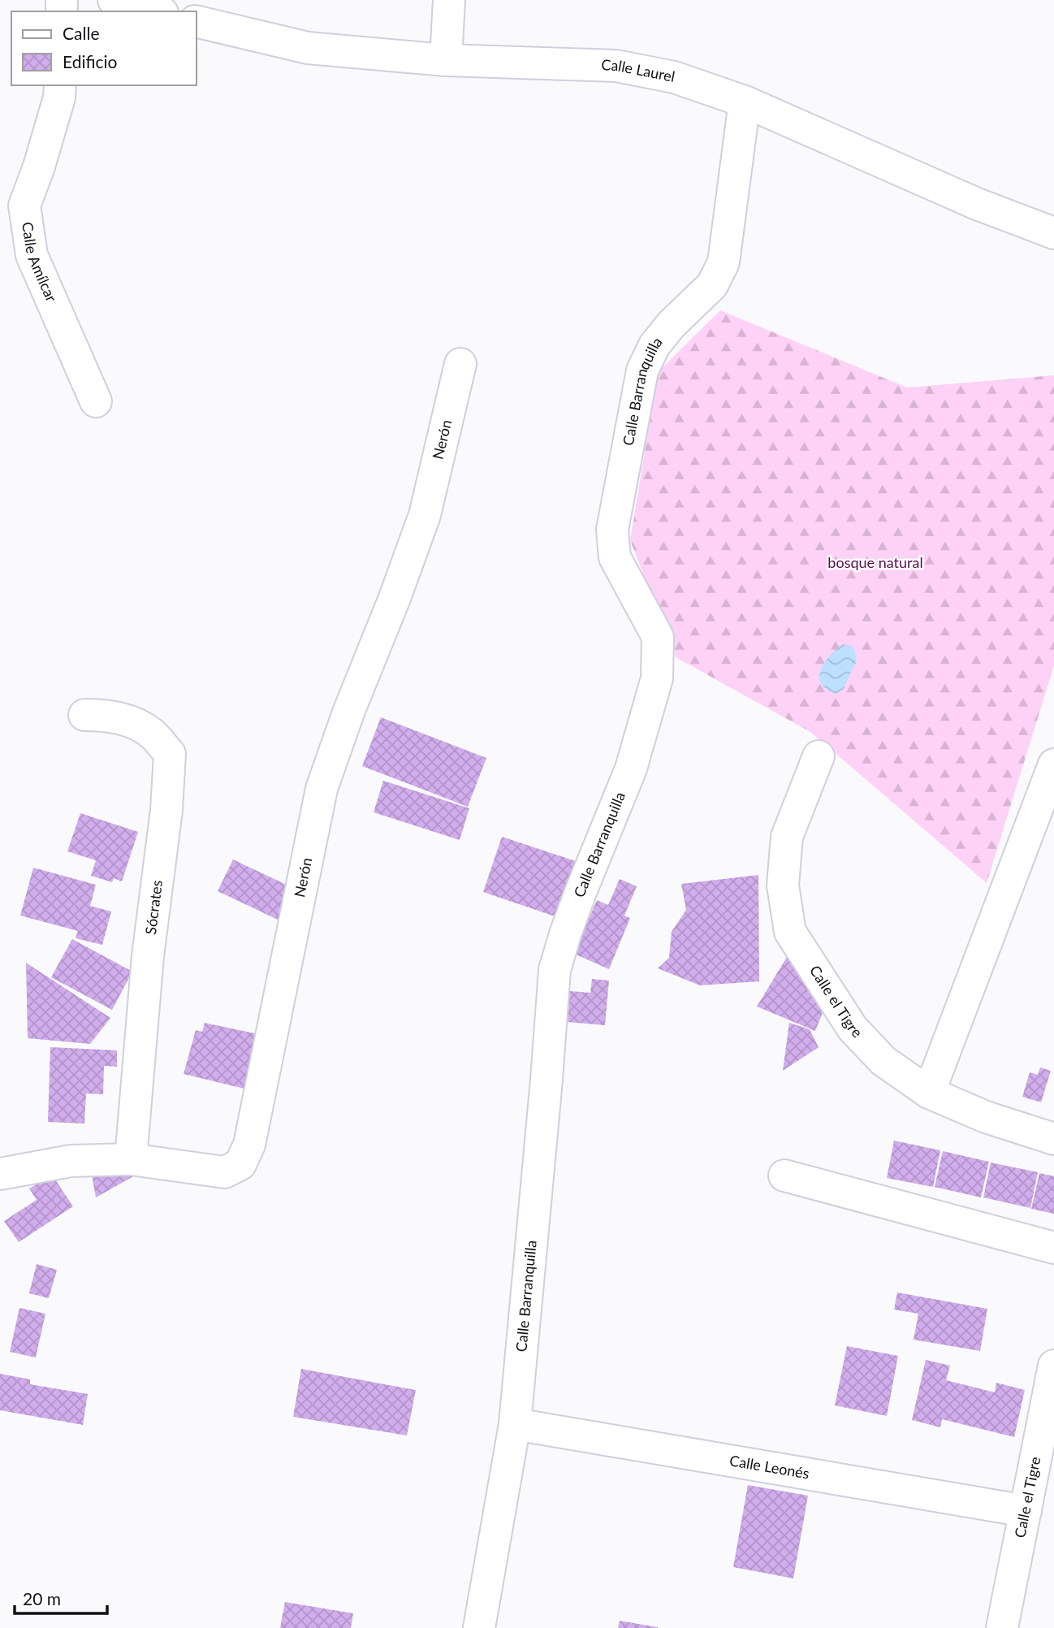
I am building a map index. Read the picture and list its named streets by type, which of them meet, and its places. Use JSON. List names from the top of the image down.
{
  "streets": {
    "street": [
      "Calle Laurel",
      "Calle Amílcar",
      "Calle Barranquilla",
      "Nerón",
      "Sócrates",
      "Calle el Tigre",
      "Calle Leonés"
    ]
  },
  "crossings": [
    ["Calle Laurel", "Calle Barranquilla"],
    ["Calle Barranquilla", "Calle Leonés"],
    ["Nerón", "Sócrates"],
    ["Calle el Tigre", "Calle Leonés"]
  ],
  "parks": ["bosque natural"],
  "legend": ["Calle", "Edificio"],
  "scale_bar": "20 m"
}
